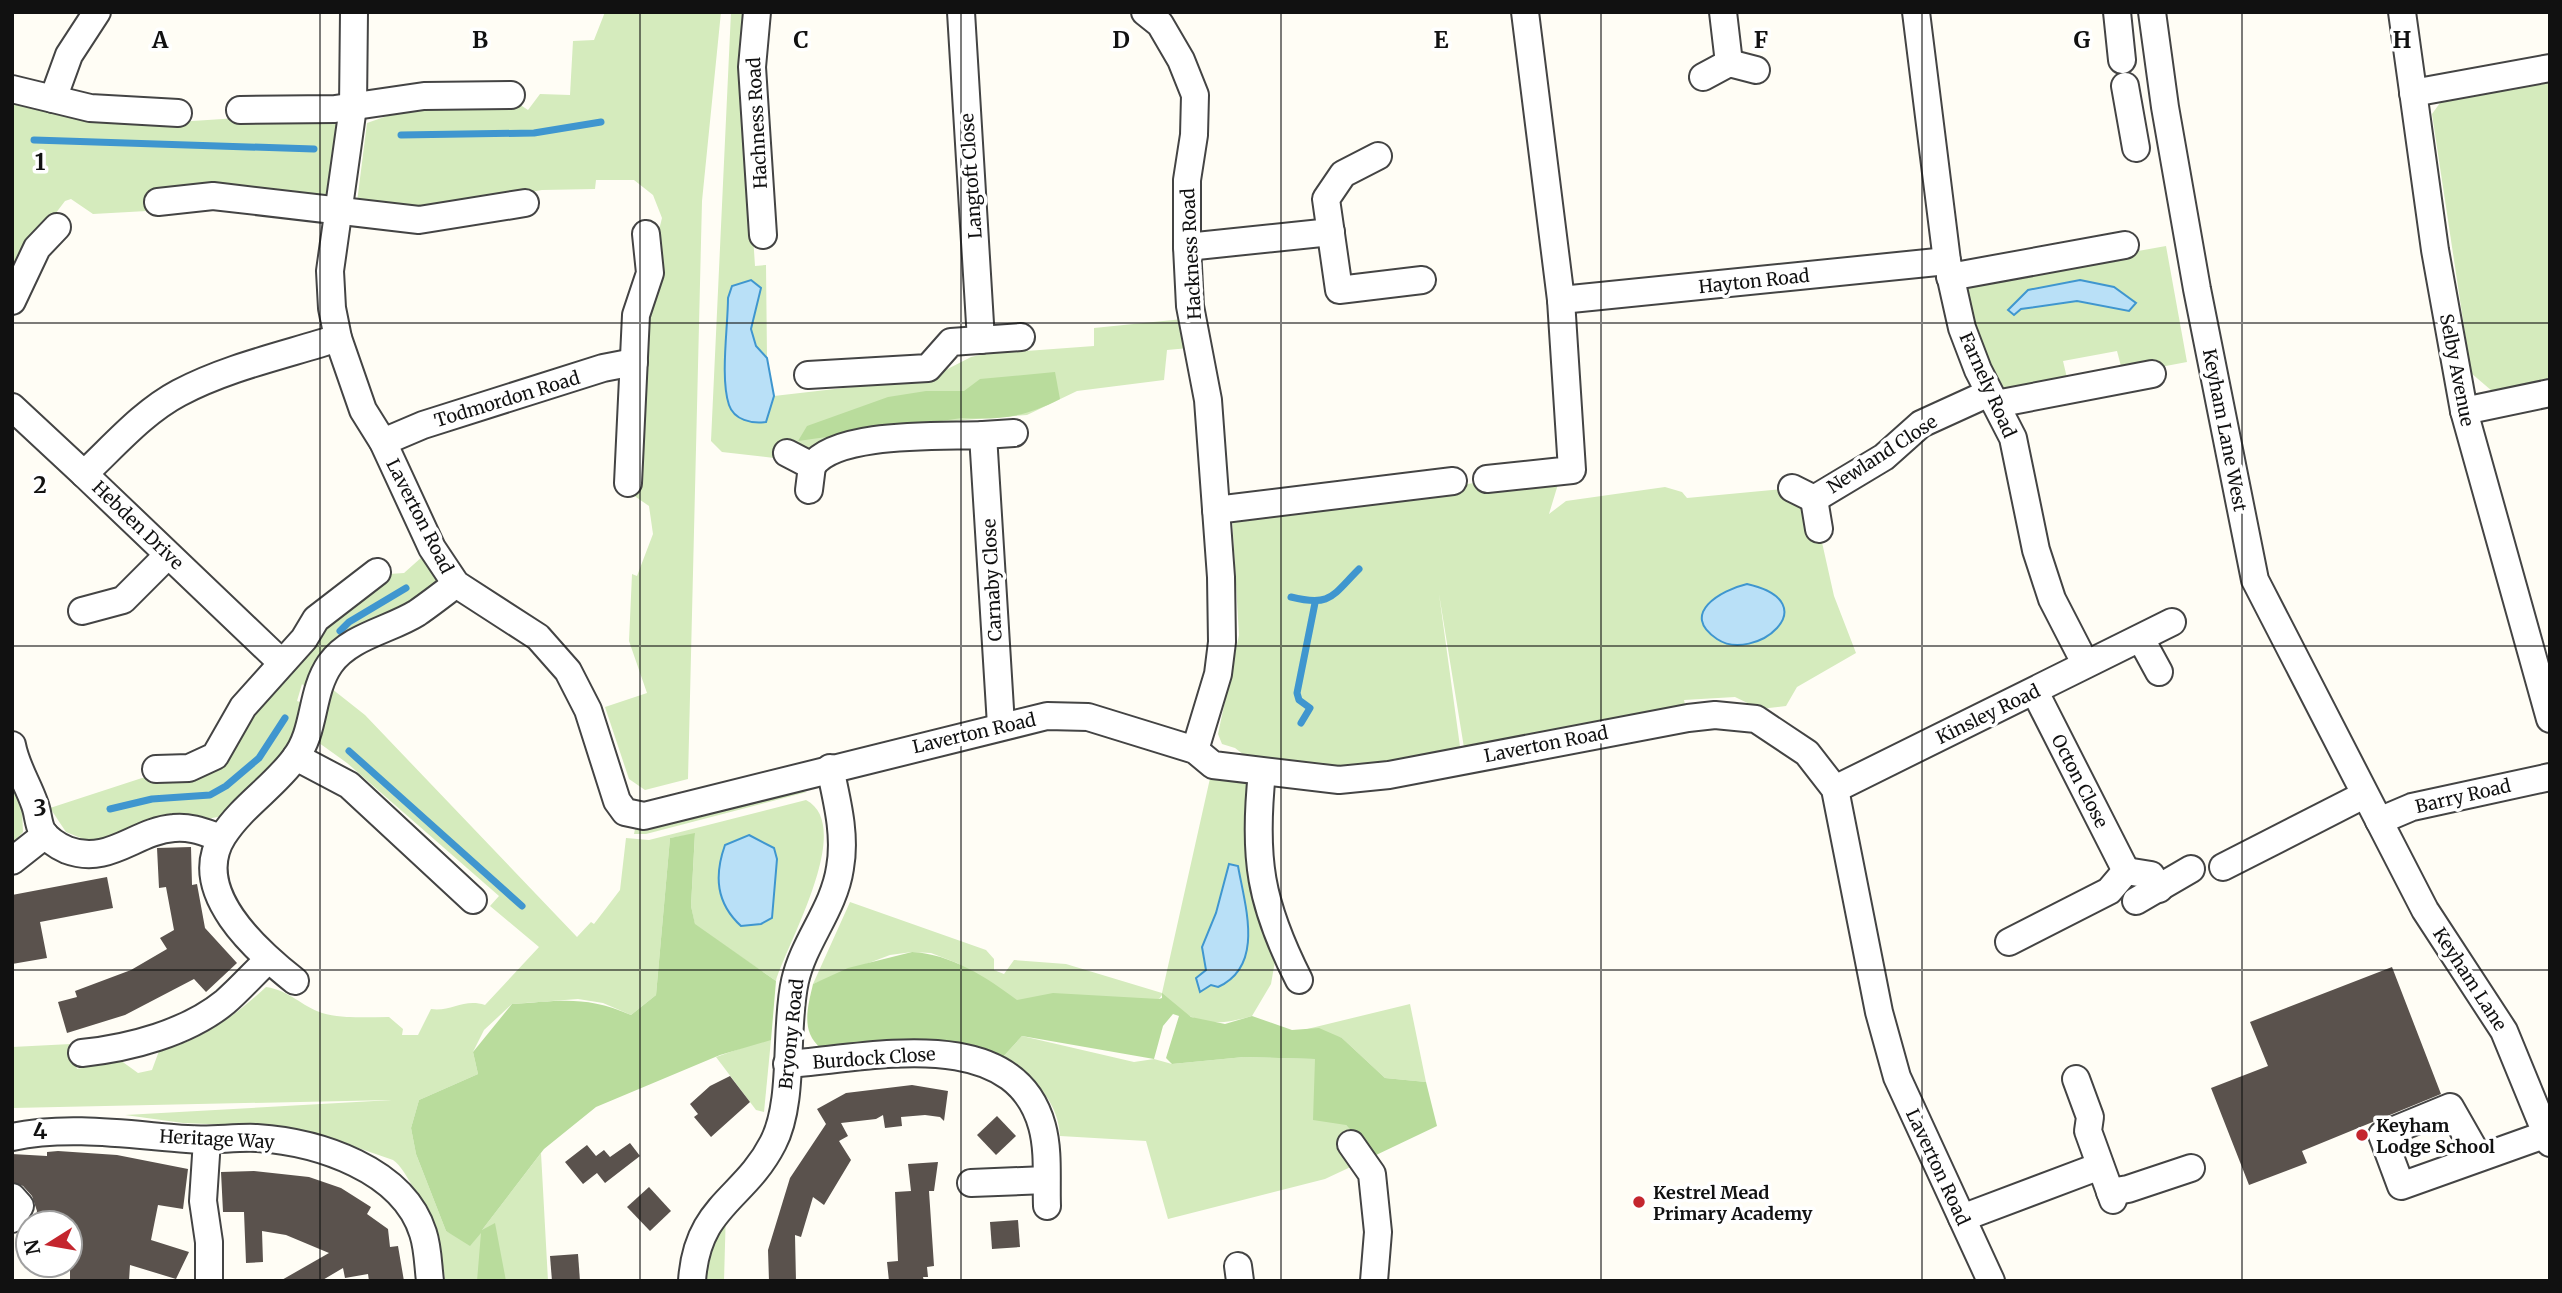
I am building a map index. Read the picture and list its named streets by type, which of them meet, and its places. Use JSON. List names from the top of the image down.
{
  "streets": {
    "street": [
      "Hachness Road",
      "Langtoft Close",
      "Hackness Road",
      "Hayton Road",
      "Selby Avenue",
      "Farnely Road",
      "Todmordon Road",
      "Keyham Lane West",
      "Newland Close",
      "Laverton Road",
      "Hebden Drive",
      "Carnaby Close",
      "Kinsley Road",
      "Octon Close",
      "Barry Road",
      "Keyham Lane",
      "Bryony Road",
      "Burdock Close",
      "Heritage Way"
    ]
  },
  "crossings": [
    ["Hackness Road", "Laverton Road"],
    ["Hayton Road", "Farnely Road"],
    ["Farnely Road", "Newland Close"],
    ["Farnely Road", "Kinsley Road"],
    ["Todmordon Road", "Laverton Road"],
    ["Keyham Lane West", "Barry Road"],
    ["Keyham Lane West", "Keyham Lane"],
    ["Laverton Road", "Hebden Drive"],
    ["Laverton Road", "Carnaby Close"],
    ["Laverton Road", "Kinsley Road"],
    ["Laverton Road", "Bryony Road"],
    ["Kinsley Road", "Octon Close"],
    ["Barry Road", "Keyham Lane"],
    ["Bryony Road", "Burdock Close"]
  ],
  "places": ["Keyham Lodge School", "Kestrel Mead Primary Academy"],
  "north": "left",
  "grid": {
    "columns": [
      "A",
      "B",
      "C",
      "D",
      "E",
      "F",
      "G",
      "H"
    ],
    "rows": [
      "1",
      "2",
      "3",
      "4"
    ]
  }
}
